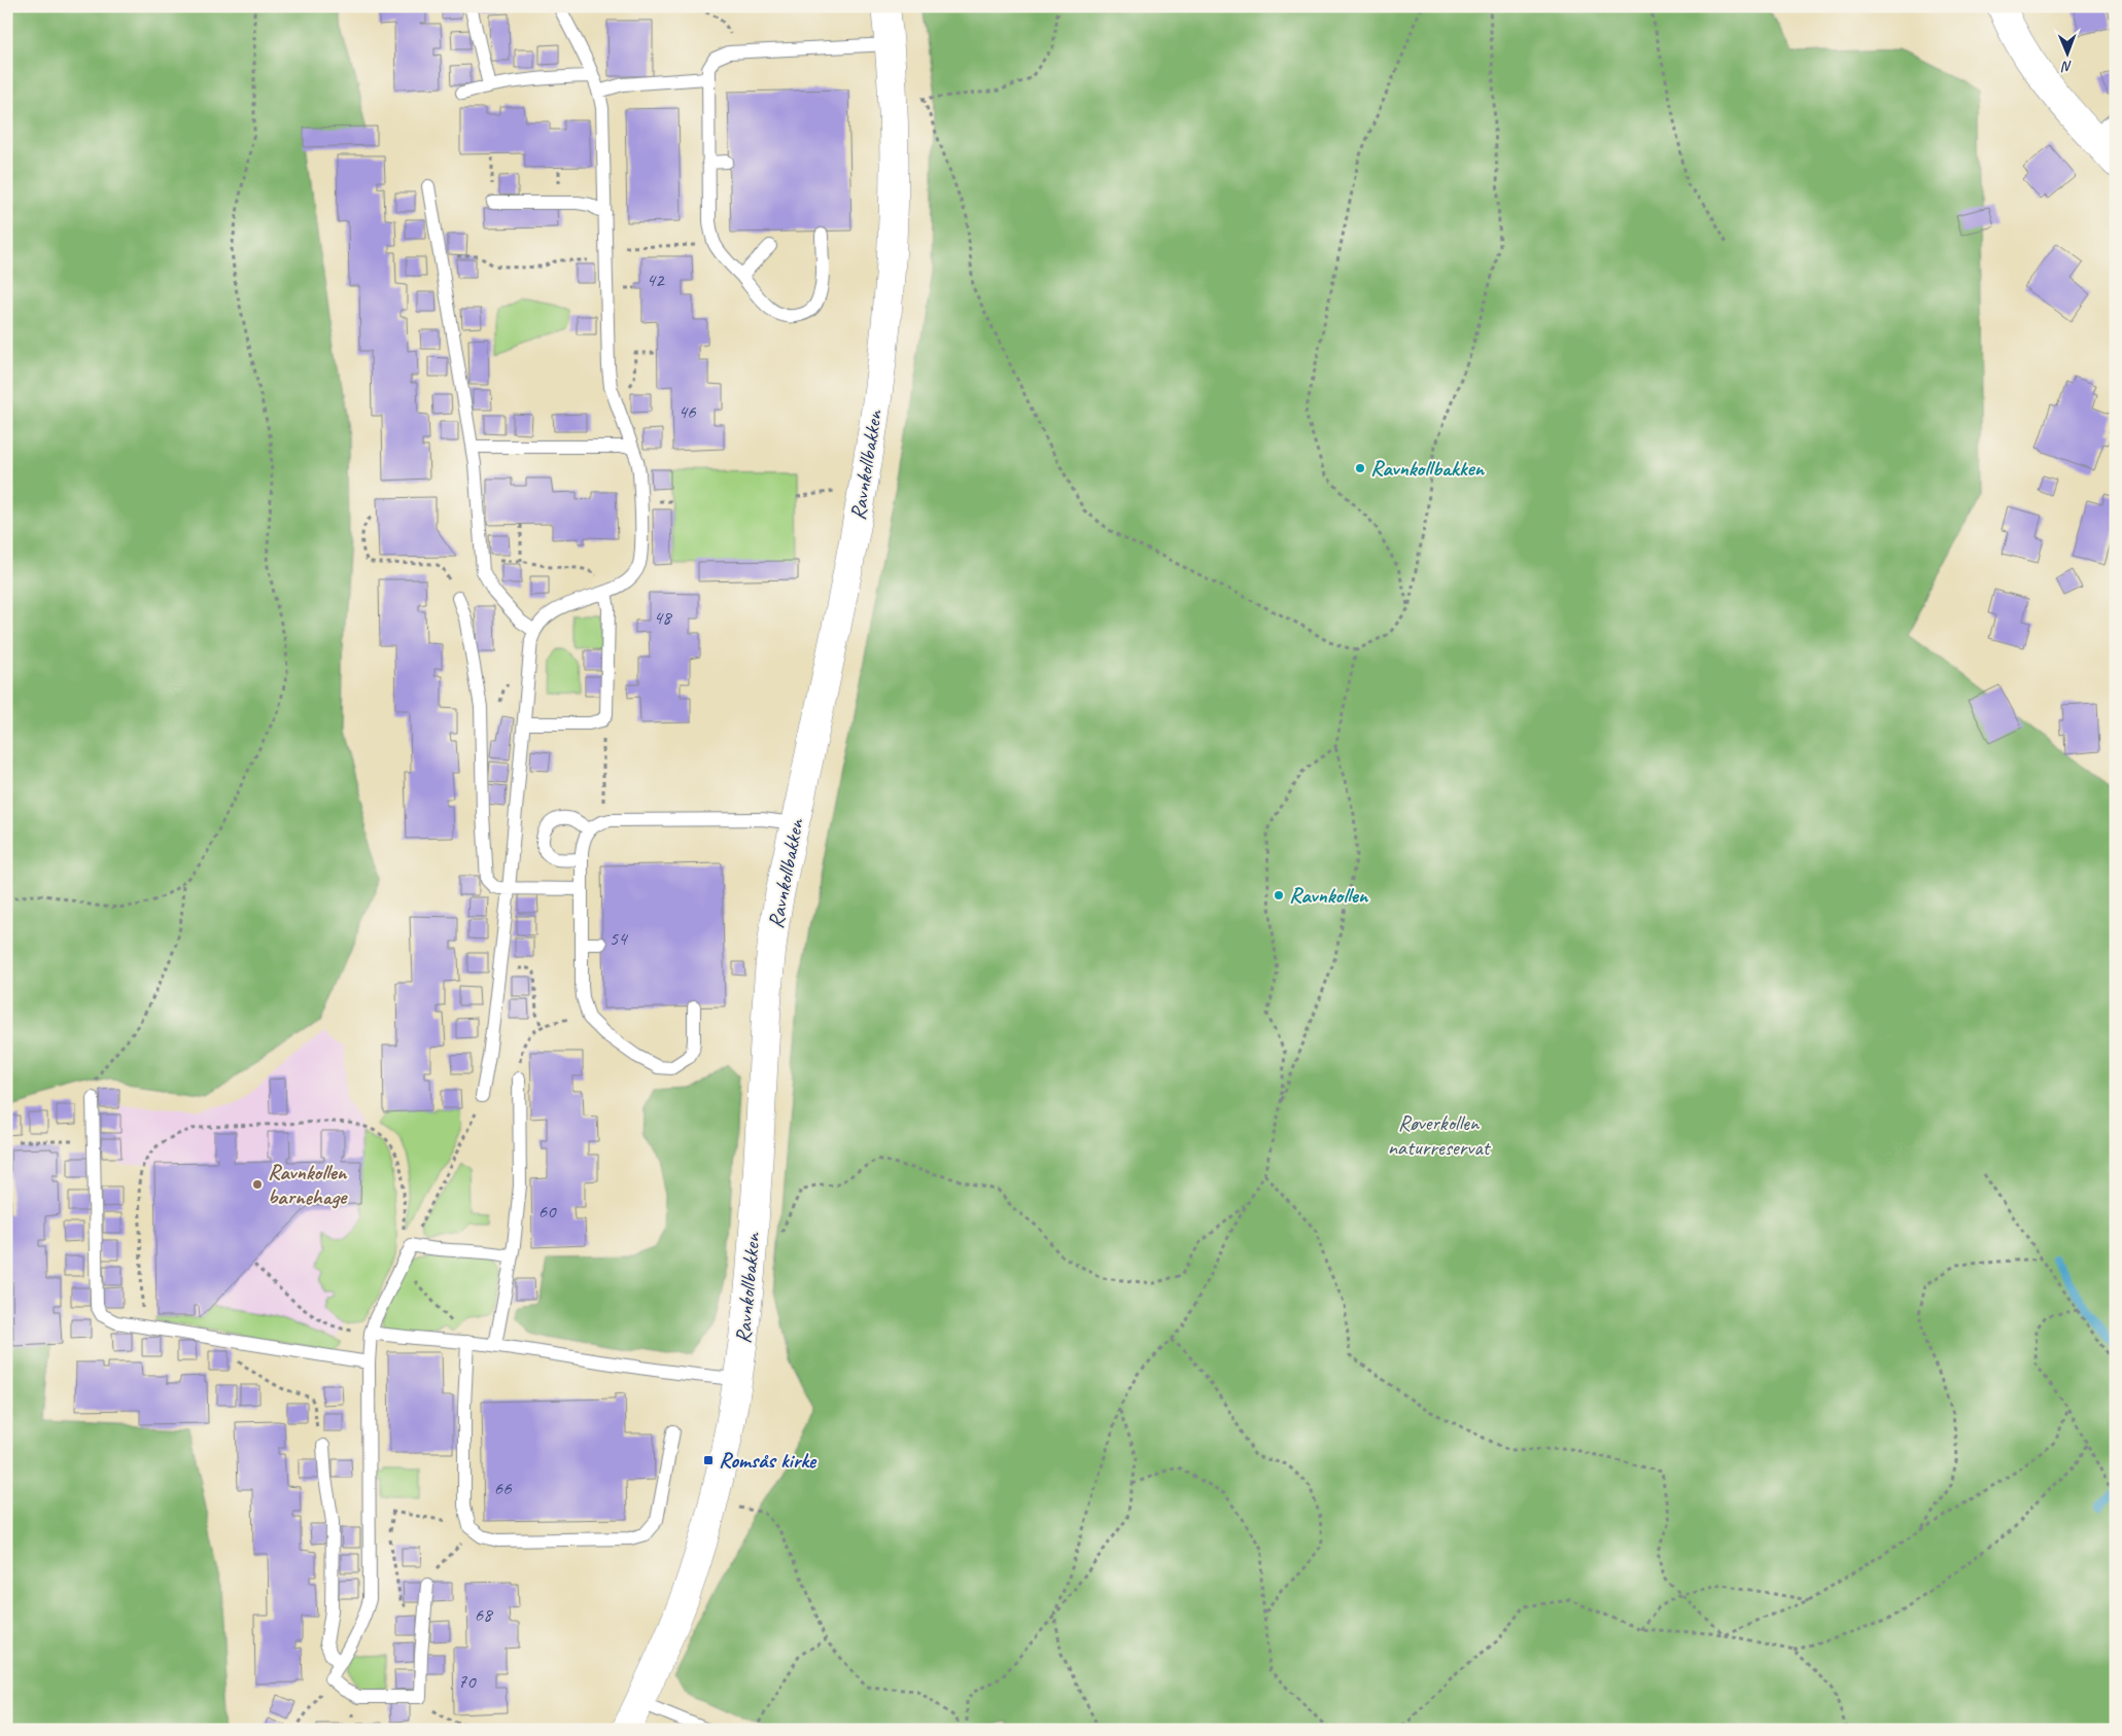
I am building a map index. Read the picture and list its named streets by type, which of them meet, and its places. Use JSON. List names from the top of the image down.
{
  "streets": {
    "street": ["Ravnkollbakken"]
  },
  "parks": ["Røverkollen naturreservat"],
  "places": {
    "other": ["Ravnkollbakken", "Ravnkollen", "Ravnkollen barnehage"],
    "transit": ["Romsås kirke"]
  },
  "house_numbers": [
    "42",
    "46",
    "48",
    "54",
    "60",
    "66",
    "68",
    "70"
  ],
  "north": "bottom"
}
